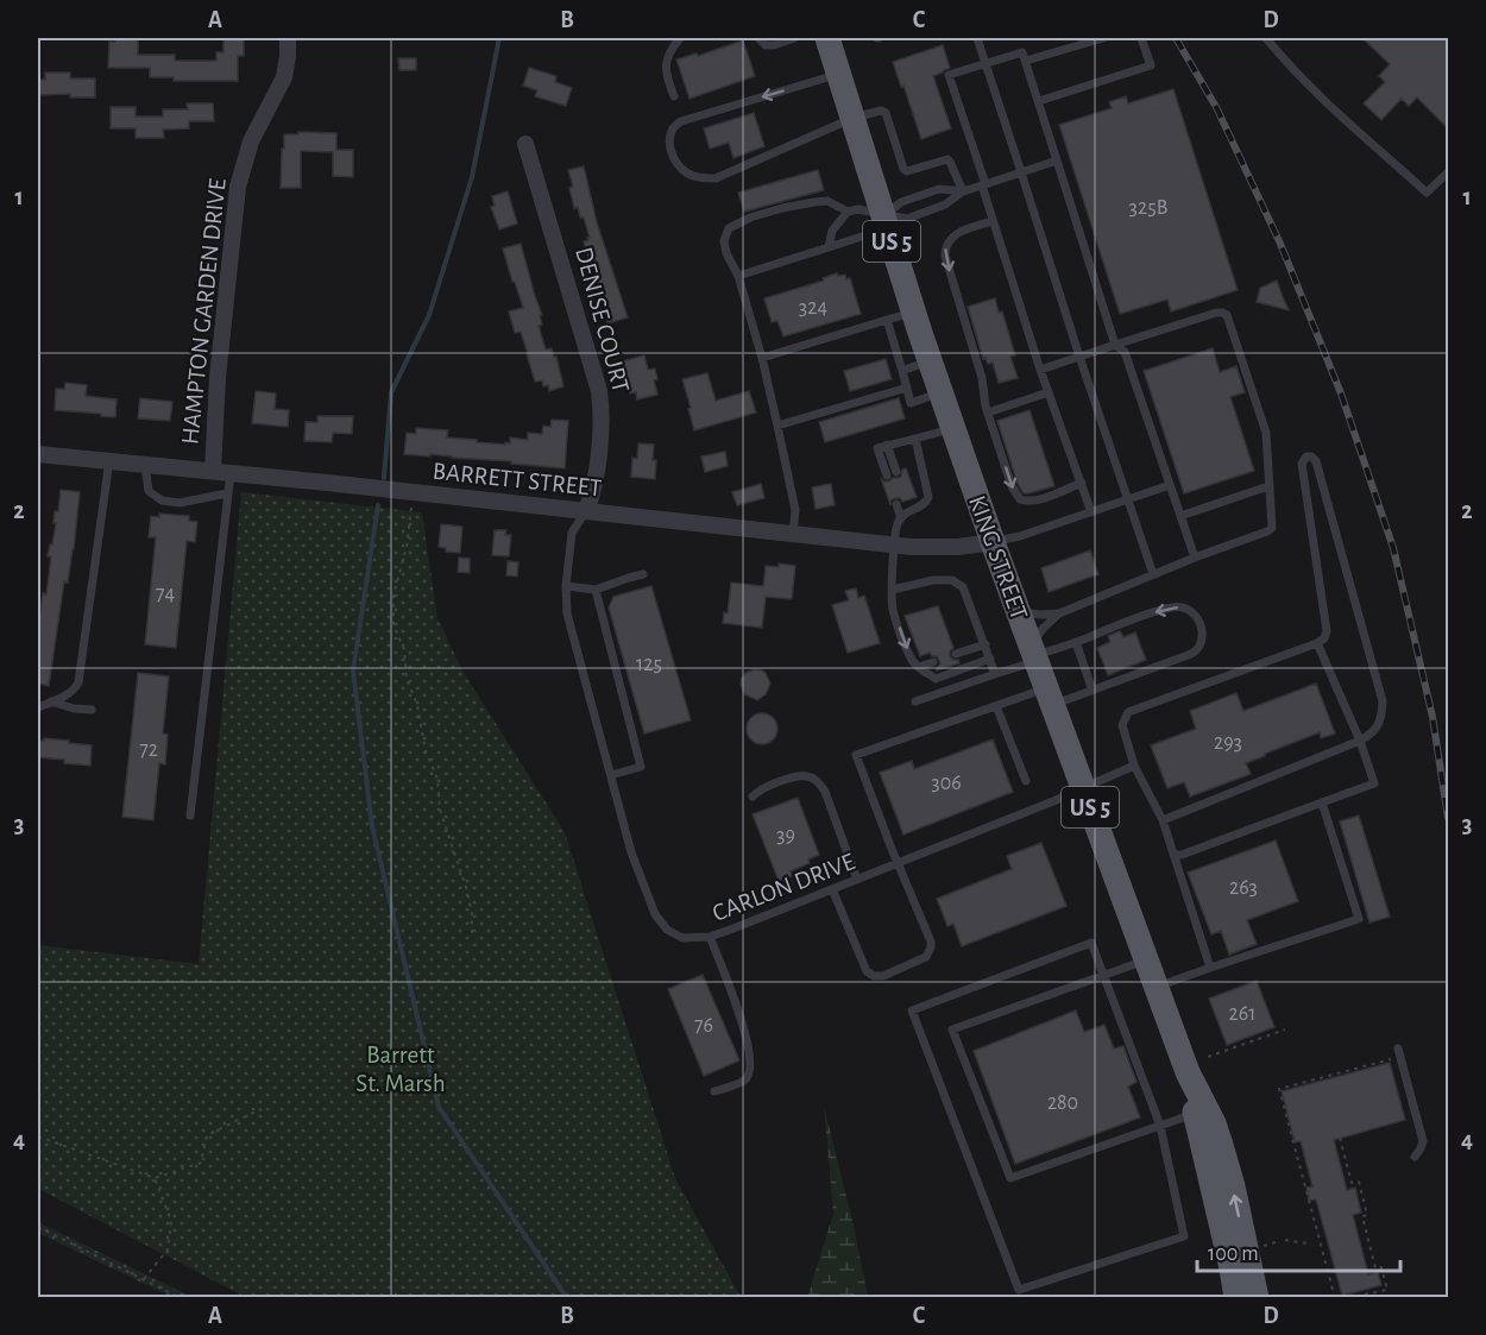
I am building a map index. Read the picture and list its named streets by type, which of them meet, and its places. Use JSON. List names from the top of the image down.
{
  "streets": {
    "main road": ["US 5", "KING STREET"],
    "street": ["HAMPTON GARDEN DRIVE", "DENISE COURT", "BARRETT STREET"],
    "lane": ["CARLON DRIVE"]
  },
  "crossings": [
    ["HAMPTON GARDEN DRIVE", "BARRETT STREET"],
    ["DENISE COURT", "BARRETT STREET"],
    ["DENISE COURT", "CARLON DRIVE"],
    ["BARRETT STREET", "KING STREET"],
    ["BARRETT STREET", "CARLON DRIVE"],
    ["KING STREET", "CARLON DRIVE"]
  ],
  "parks": ["Barrett St. Marsh"],
  "house_numbers": [
    "325B",
    "324",
    "74",
    "125",
    "293",
    "72",
    "306",
    "39",
    "263",
    "261",
    "76",
    "280"
  ],
  "scale_bar": "100 m",
  "grid": {
    "columns": [
      "A",
      "B",
      "C",
      "D"
    ],
    "rows": [
      "1",
      "2",
      "3",
      "4"
    ]
  }
}
